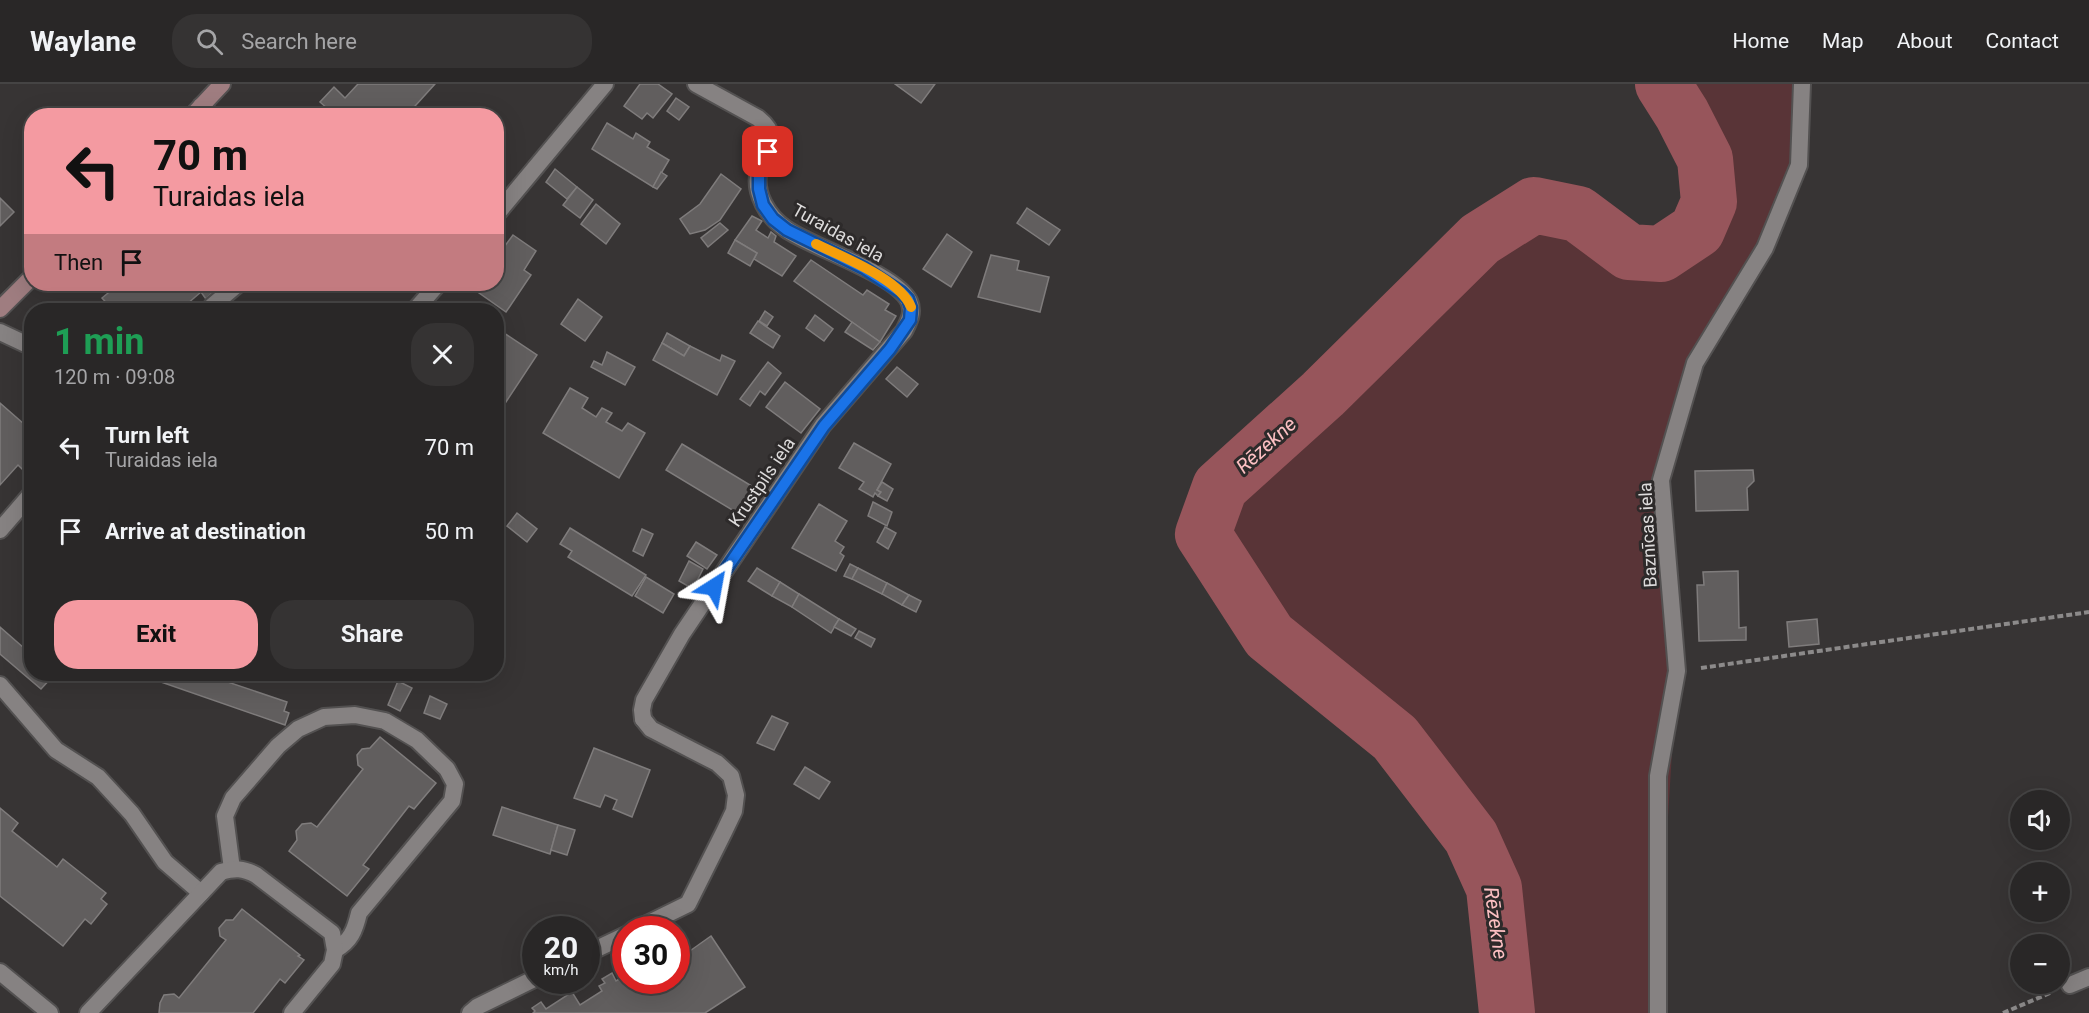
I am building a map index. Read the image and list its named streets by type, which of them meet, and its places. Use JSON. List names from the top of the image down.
{
  "streets": {
    "street": ["Turaidas iela", "Krustpils iela", "Baznīcas iela"]
  },
  "crossings": [
    ["Turaidas iela", "Krustpils iela"]
  ],
  "water": ["Rēzekne"],
  "page": {
    "header": "Waylane",
    "search": "Search here",
    "nav": [
      "Home",
      "Map",
      "About",
      "Contact"
    ],
    "turn": ["70 m", "Turaidas iela"],
    "then": "Then",
    "heading": ["1 min", "120 m · 09:08"],
    "list": [
      {
        "name": "Turn left",
        "note": "Turaidas iela",
        "value": "70 m"
      },
      {
        "name": "Arrive at destination",
        "value": "50 m"
      }
    ],
    "buttons": ["Exit", "Share"],
    "map_buttons": ["+", "−"],
    "speed": "20 km/h",
    "limit": "30"
  }
}
